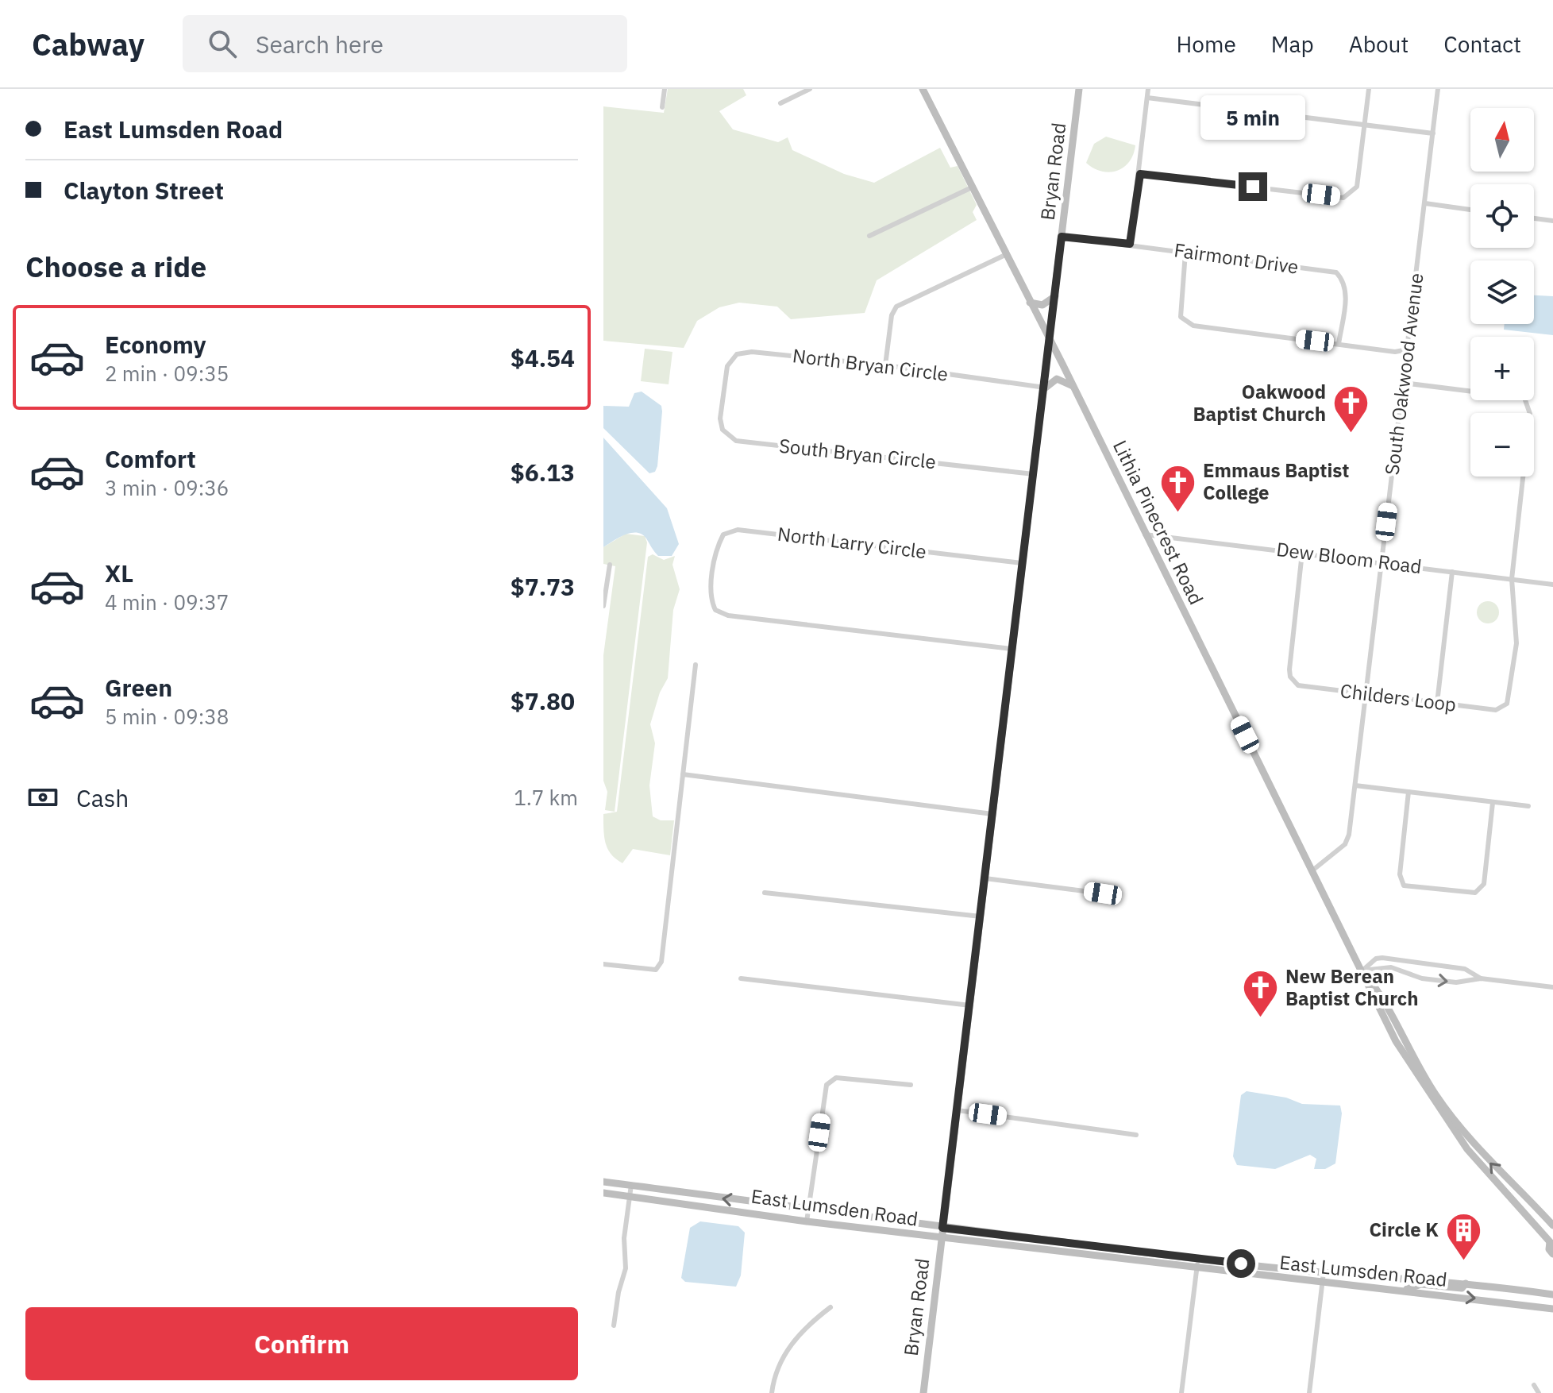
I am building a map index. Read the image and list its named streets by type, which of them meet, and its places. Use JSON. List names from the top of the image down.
{
  "streets": {
    "main road": ["Bryan Road", "Lithia Pinecrest Road", "East Lumsden Road"],
    "street": [
      "Fairmont Drive",
      "North Bryan Circle",
      "South Oakwood Avenue",
      "South Bryan Circle",
      "North Larry Circle",
      "Dew Bloom Road",
      "Childers Loop"
    ]
  },
  "crossings": [
    ["Bryan Road", "Fairmont Drive"],
    ["Bryan Road", "North Bryan Circle"],
    ["Bryan Road", "South Bryan Circle"],
    ["Bryan Road", "Lithia Pinecrest Road"],
    ["Bryan Road", "North Larry Circle"],
    ["Bryan Road", "East Lumsden Road"],
    ["North Bryan Circle", "South Bryan Circle"],
    ["South Oakwood Avenue", "Lithia Pinecrest Road"],
    ["South Oakwood Avenue", "Dew Bloom Road"],
    ["South Oakwood Avenue", "Childers Loop"],
    ["Lithia Pinecrest Road", "Dew Bloom Road"],
    ["Dew Bloom Road", "Childers Loop"]
  ],
  "places": {
    "church": ["Oakwood Baptist Church", "Emmaus Baptist College", "New Berean Baptist Church"],
    "building": ["Circle K"]
  },
  "north": "top",
  "page": {
    "header": "Cabway",
    "search": "Search here",
    "nav": [
      "Home",
      "Map",
      "About",
      "Contact"
    ],
    "banner": ["East Lumsden Road", "Clayton Street"],
    "bubble": "5 min",
    "map_buttons": ["+", "−"],
    "heading": "Choose a ride",
    "list": [
      {
        "name": "Economy",
        "note": "2 min · 09:35",
        "value": "$4.54"
      },
      {
        "name": "Comfort",
        "note": "3 min · 09:36",
        "value": "$6.13"
      },
      {
        "name": "XL",
        "note": "4 min · 09:37",
        "value": "$7.73"
      },
      {
        "name": "Green",
        "note": "5 min · 09:38",
        "value": "$7.80"
      }
    ],
    "pay": ["Cash", "1.7 km"],
    "buttons": "Confirm"
  }
}
